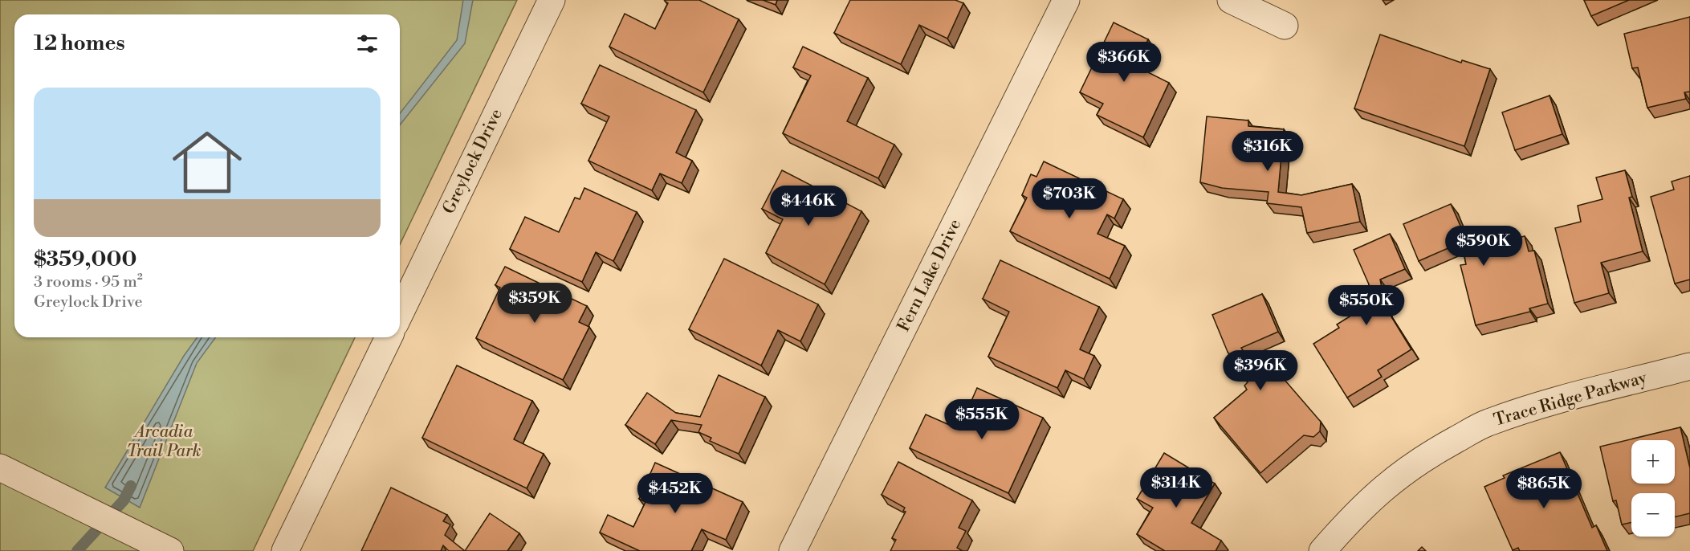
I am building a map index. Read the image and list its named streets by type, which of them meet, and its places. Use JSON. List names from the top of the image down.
{
  "streets": {
    "street": ["Greylock Drive", "Fern Lake Drive", "Trace Ridge Parkway"]
  },
  "parks": ["Arcadia Trail Park"],
  "page": {
    "heading": "12 homes",
    "price": [
      "$366K",
      "$316K",
      "$703K",
      "$446K",
      "$590K",
      "$359K",
      "$550K",
      "$396K",
      "$555K",
      "$314K",
      "$865K",
      "$452K"
    ],
    "list": [
      {
        "name": "$359,000",
        "note": "3 rooms · 95 m² · Greylock Drive"
      }
    ],
    "map_buttons": ["+", "−"]
  }
}
